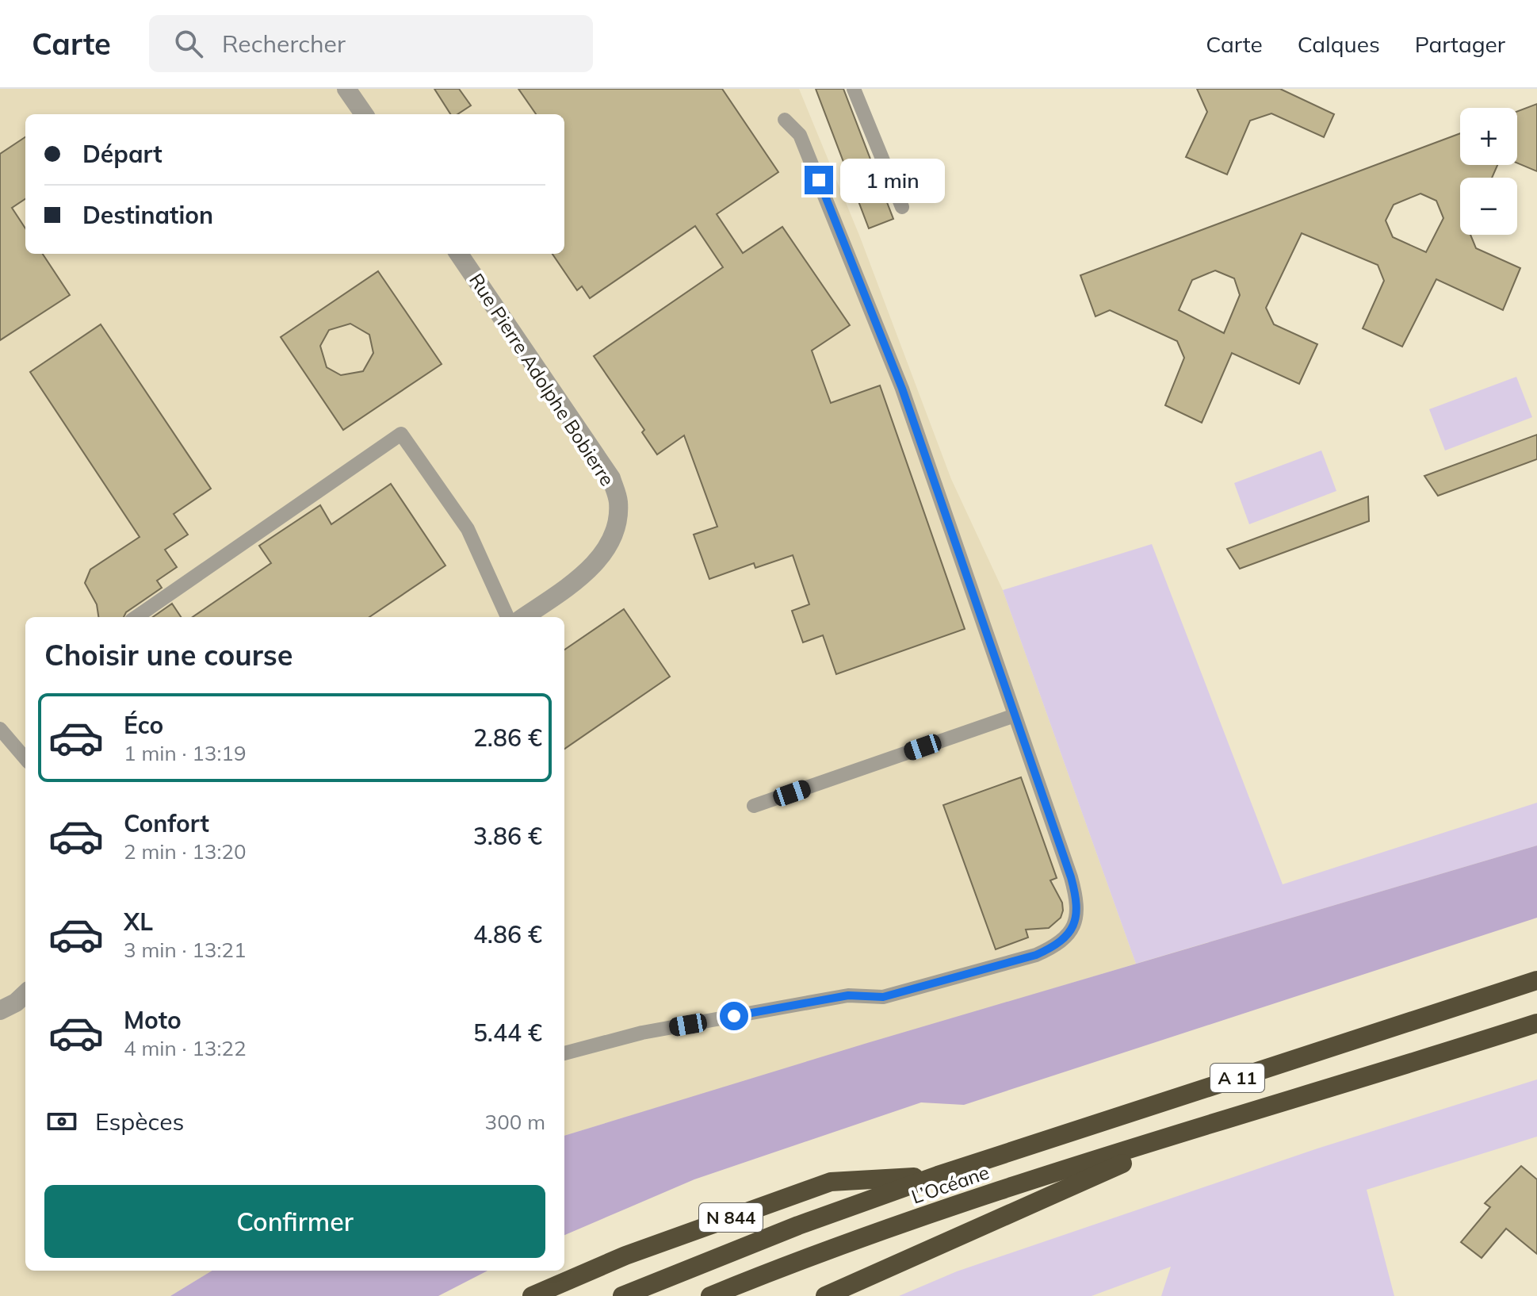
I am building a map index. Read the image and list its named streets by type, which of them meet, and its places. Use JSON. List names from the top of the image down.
{
  "streets": {
    "highway": ["A 11", "L’Océane", "N 844"],
    "street": ["Rue Pierre Adolphe Bobierre"]
  },
  "crossings": [
    ["A 11", "L’Océane"],
    ["A 11", "N 844"],
    ["L’Océane", "N 844"]
  ],
  "page": {
    "header": "Carte",
    "search": "Rechercher",
    "nav": ["Carte", "Calques", "Partager"],
    "map_buttons": ["+", "−"],
    "banner": ["Départ", "Destination"],
    "bubble": "1 min",
    "heading": "Choisir une course",
    "list": [
      {
        "name": "Éco",
        "note": "1 min · 13:19",
        "value": "2.86 €"
      },
      {
        "name": "Confort",
        "note": "2 min · 13:20",
        "value": "3.86 €"
      },
      {
        "name": "XL",
        "note": "3 min · 13:21",
        "value": "4.86 €"
      },
      {
        "name": "Moto",
        "note": "4 min · 13:22",
        "value": "5.44 €"
      }
    ],
    "pay": ["Espèces", "300 m"],
    "buttons": "Confirmer"
  }
}
